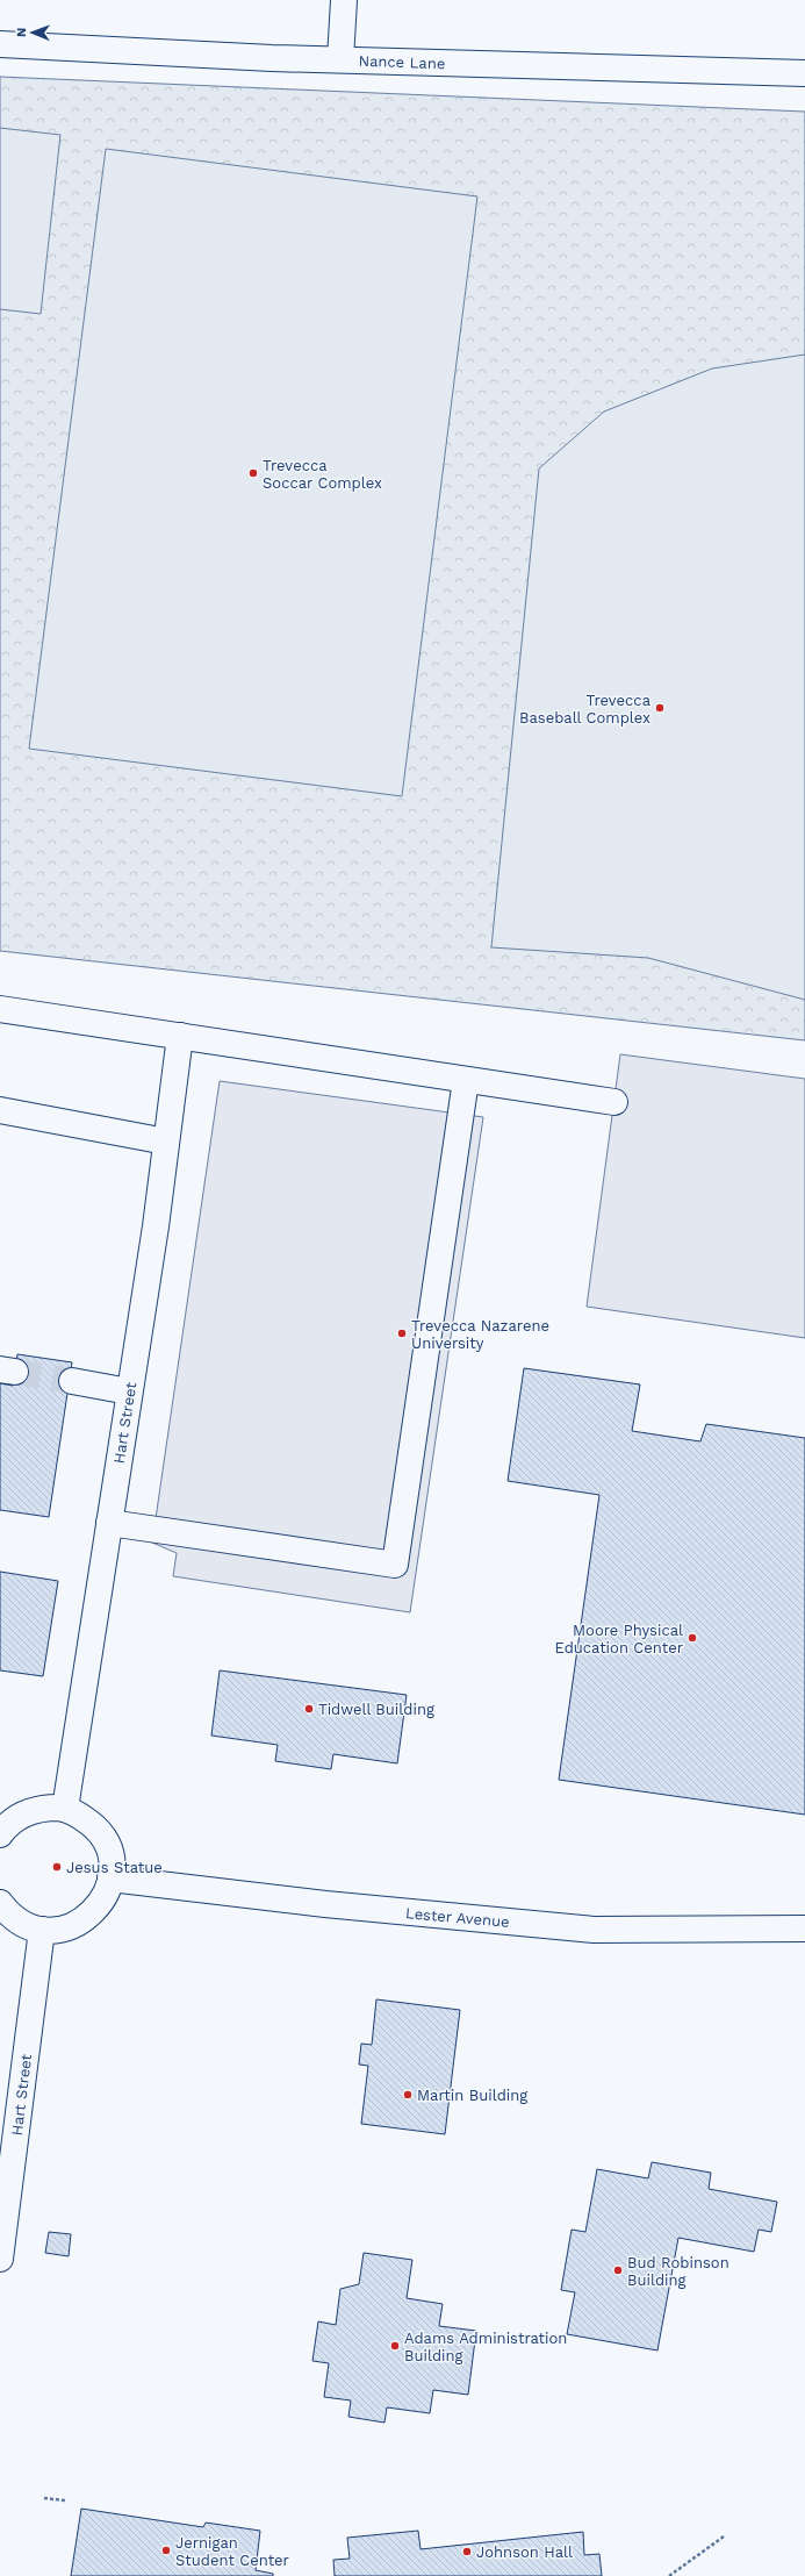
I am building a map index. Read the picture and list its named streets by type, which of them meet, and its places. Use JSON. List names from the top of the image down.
{
  "streets": {
    "street": ["Nance Lane", "Hart Street", "Lester Avenue"]
  },
  "places": [
    "Trevecca Soccar Complex",
    "Trevecca Baseball Complex",
    "Trevecca Nazarene University",
    "Moore Physical Education Center",
    "Tidwell Building",
    "Jesus Statue",
    "Martin Building",
    "Bud Robinson Building",
    "Adams Administration Building",
    "Jernigan Student Center",
    "Johnson Hall"
  ],
  "north": "left"
}
